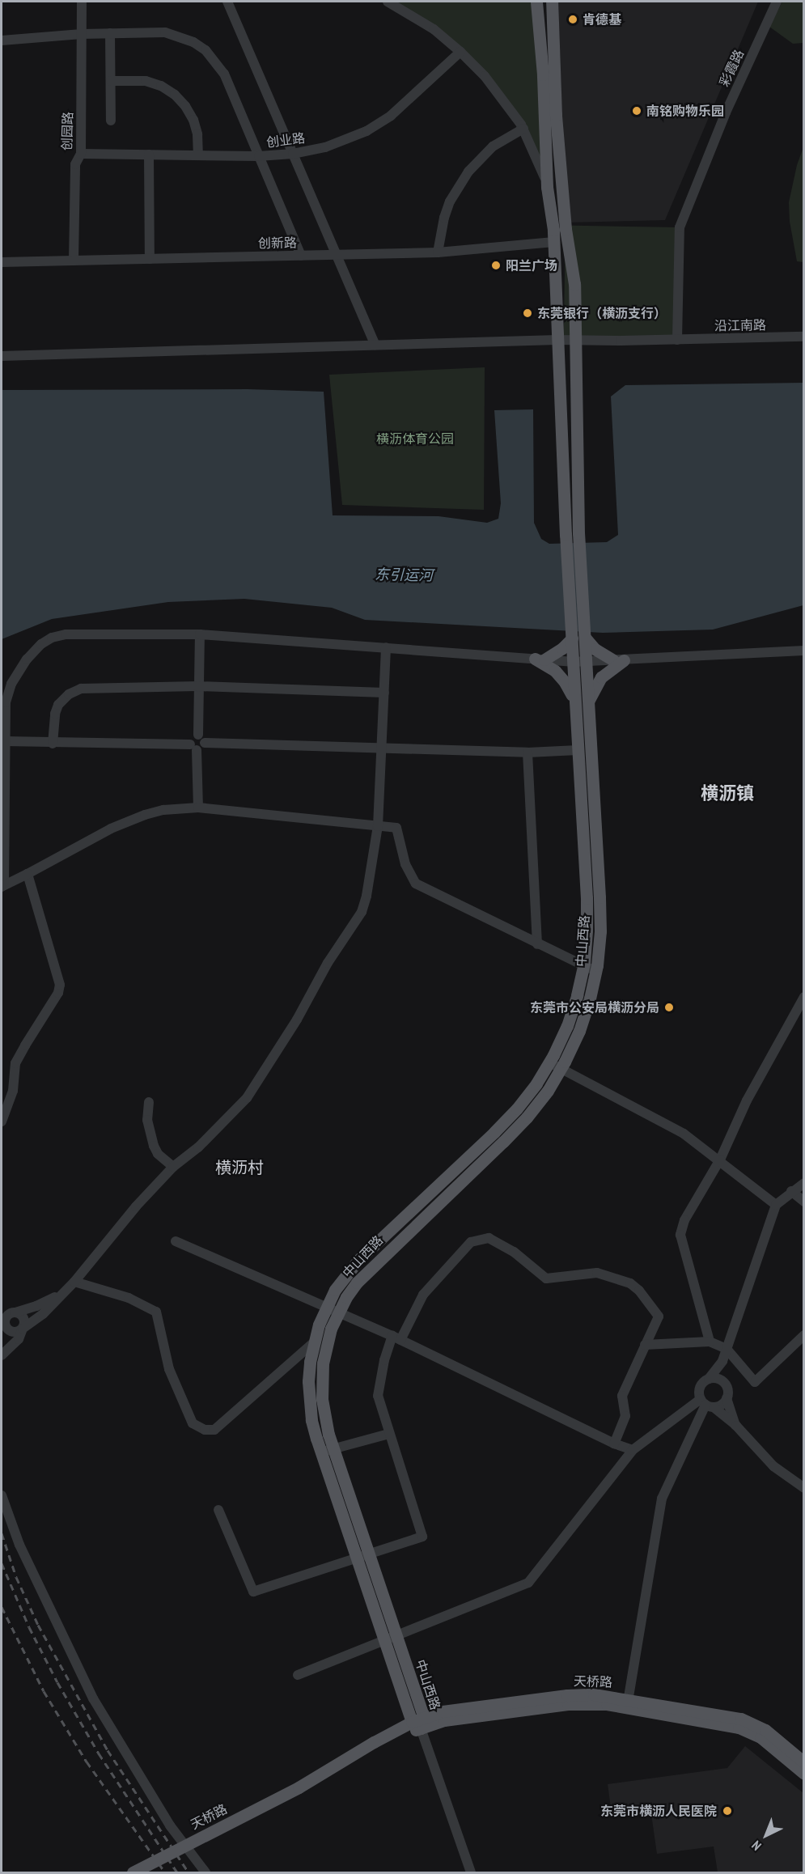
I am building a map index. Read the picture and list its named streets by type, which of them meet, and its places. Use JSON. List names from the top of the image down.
{
  "streets": {
    "main road": ["中山西路", "天桥路"],
    "street": [
      "彩霞路",
      "创园路",
      "创业路",
      "创新路",
      "沿江南路"
    ]
  },
  "crossings": [
    ["彩霞路", "沿江南路"],
    ["创园路", "创业路"],
    ["创园路", "创新路"],
    ["创新路", "中山西路"],
    ["沿江南路", "中山西路"],
    ["中山西路", "天桥路"]
  ],
  "districts": ["横沥镇", "横沥村"],
  "water": ["东引运河"],
  "parks": ["横沥体育公园"],
  "places": [
    "肯德基",
    "南铭购物乐园",
    "阳兰广场",
    "东莞银行（横沥支行）",
    "东莞市公安局横沥分局",
    "东莞市横沥人民医院"
  ],
  "north": "bottom left"
}
